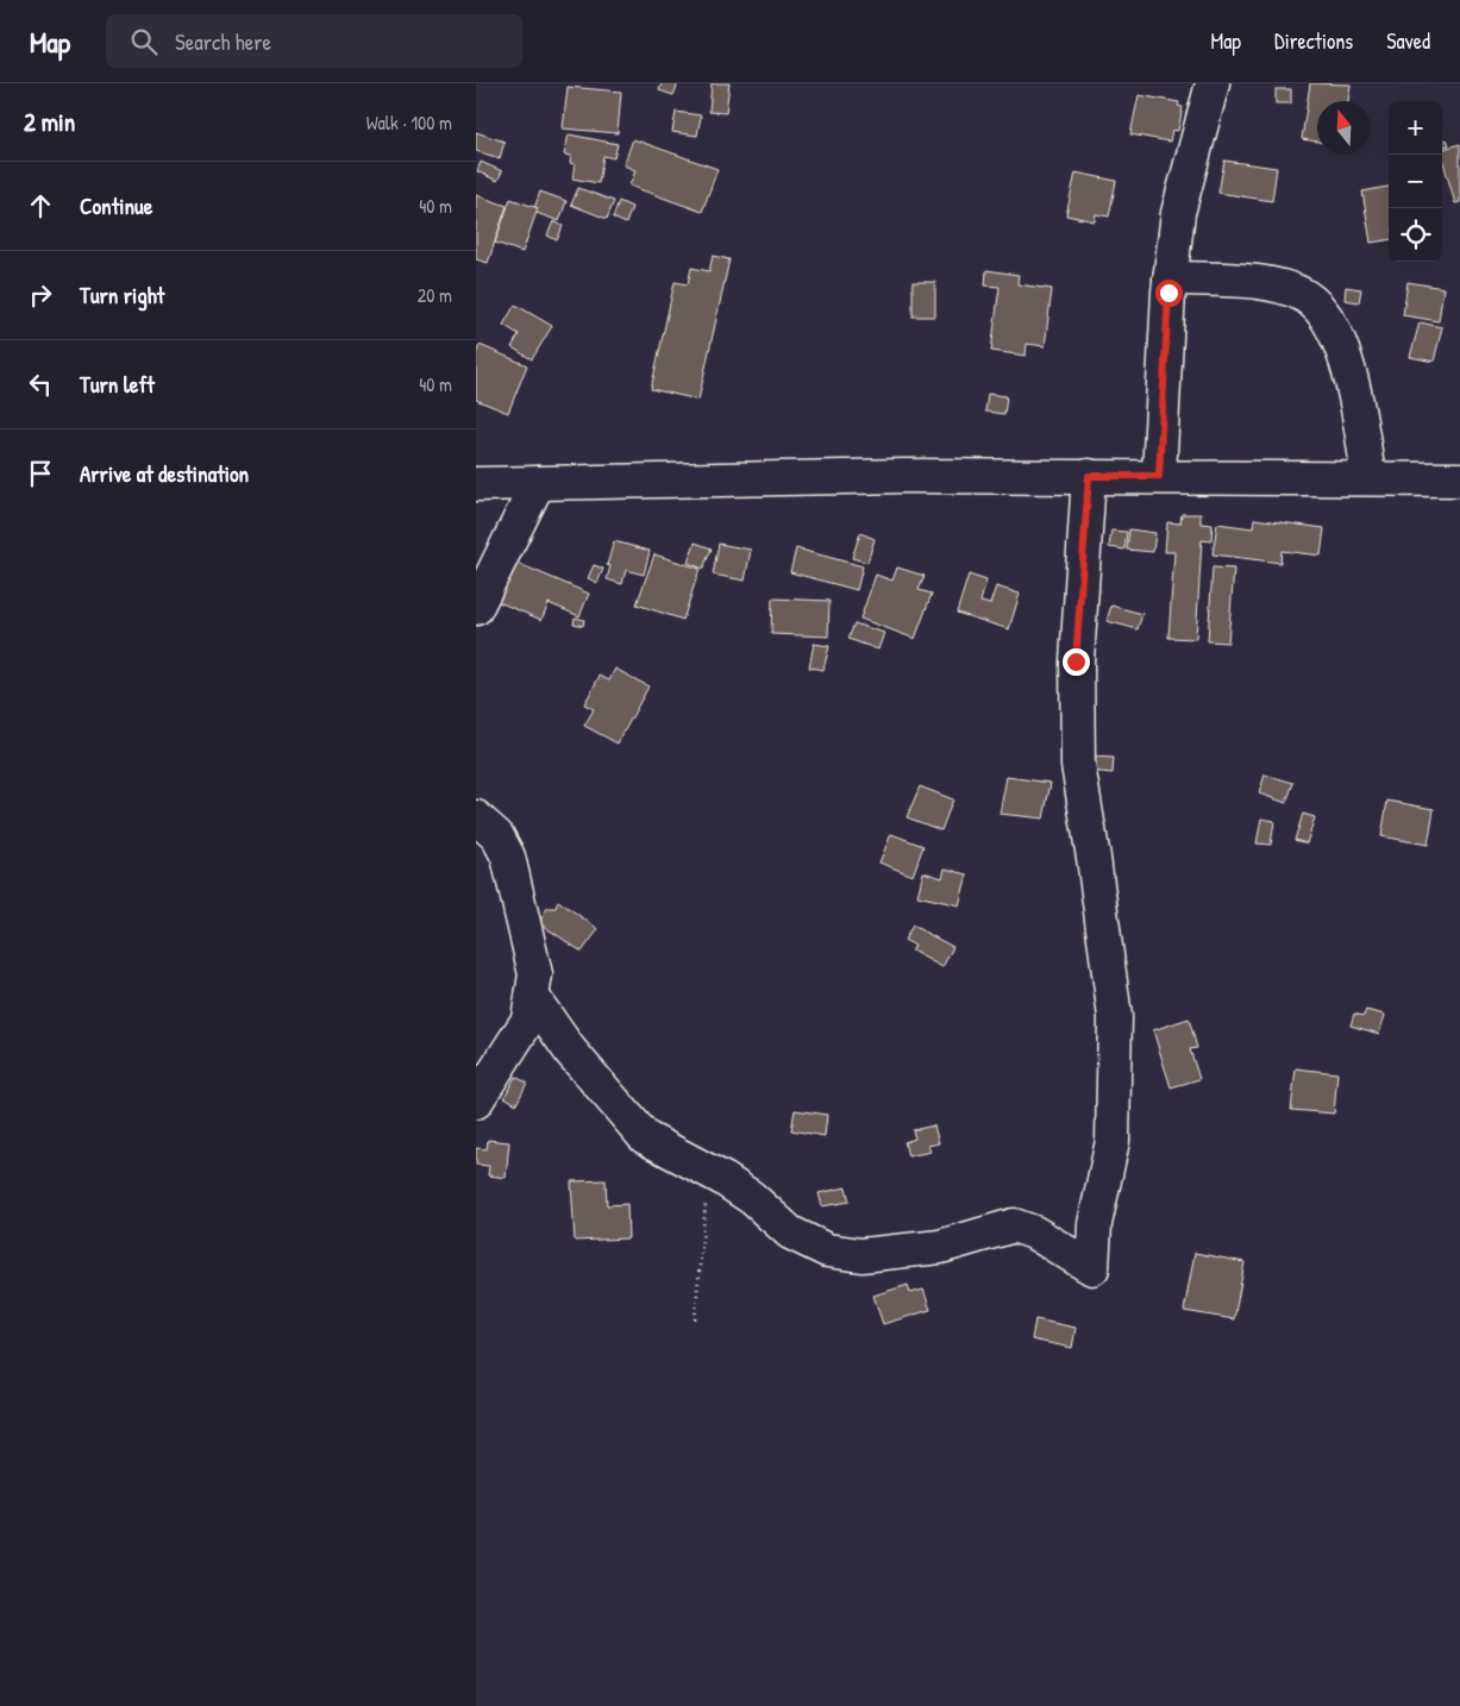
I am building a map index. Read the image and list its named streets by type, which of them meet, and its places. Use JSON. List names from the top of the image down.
{
  "north": "top",
  "page": {
    "header": "Map",
    "search": "Search here",
    "nav": ["Map", "Directions", "Saved"],
    "heading": ["2 min", "Walk · 100 m"],
    "map_buttons": ["+", "−"],
    "list": [
      ["Continue", "40 m"],
      ["Turn right", "20 m"],
      ["Turn left", "40 m"],
      "Arrive at destination"
    ]
  }
}
